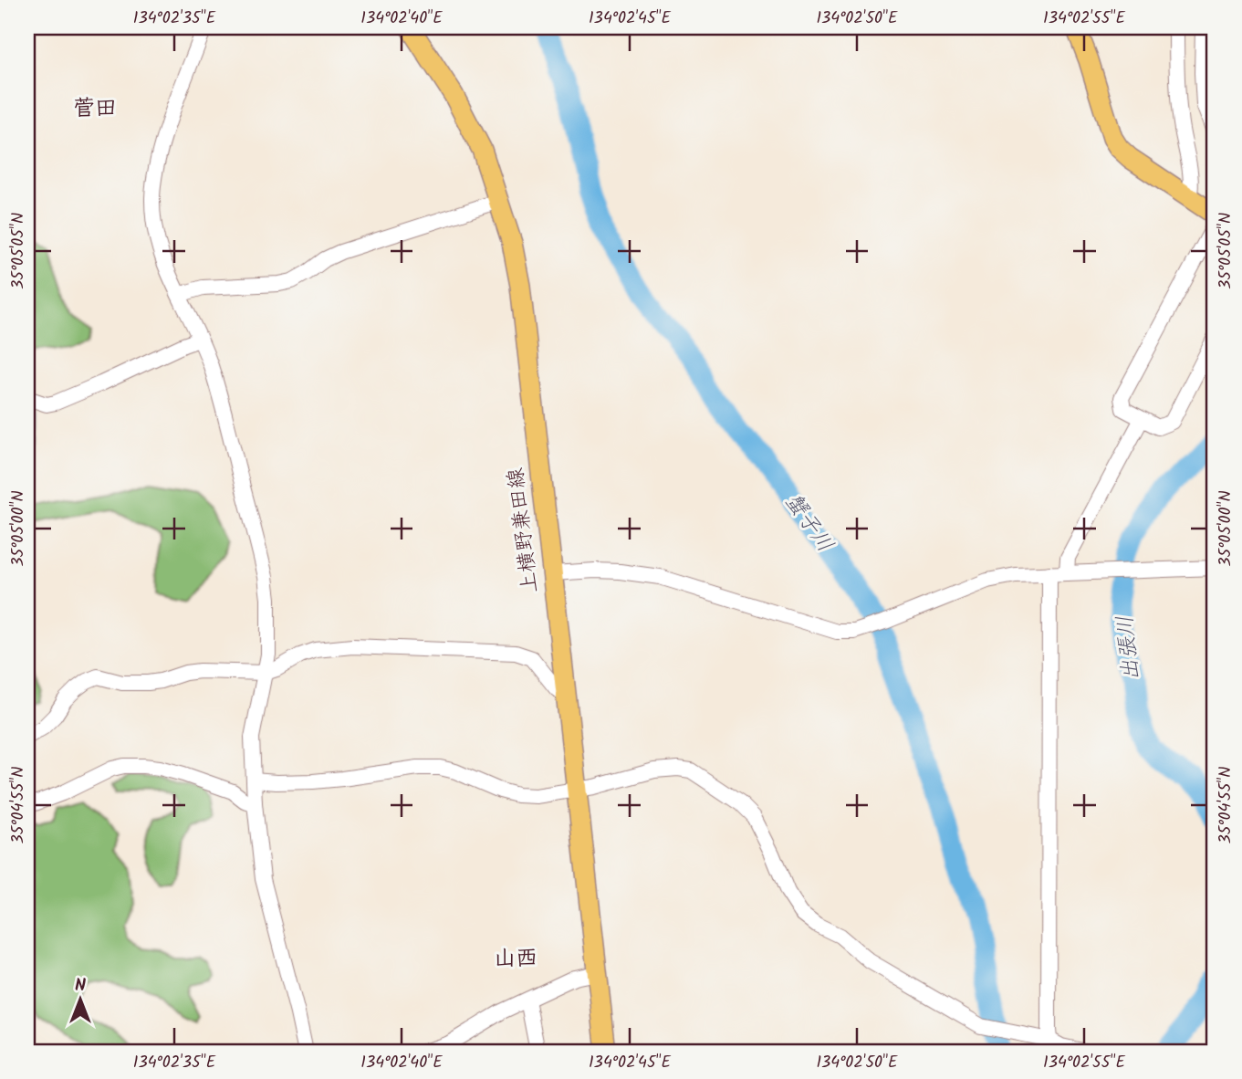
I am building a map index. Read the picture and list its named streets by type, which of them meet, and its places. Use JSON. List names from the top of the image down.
{
  "streets": {
    "main road": ["上横野兼田線"]
  },
  "districts": ["菅田", "山西"],
  "water": ["蟹子川", "出張川"],
  "north": "top",
  "coordinates": [
    "134°02'35\"E",
    "134°02'40\"E",
    "134°02'45\"E",
    "134°02'50\"E",
    "134°02'55\"E",
    "35°05'05\"N",
    "35°05'00\"N",
    "35°04'55\"N"
  ]
}
